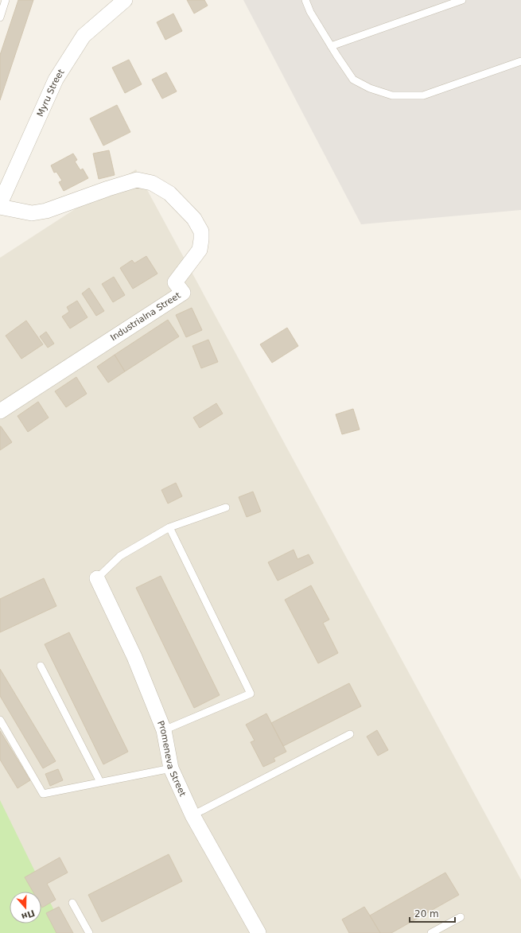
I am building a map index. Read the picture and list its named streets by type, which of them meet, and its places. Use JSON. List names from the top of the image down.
{
  "streets": {
    "street": ["Myru Street", "Industrialna Street", "Promeneva Street"]
  },
  "scale_bar": "20 m",
  "north": "bottom"
}
